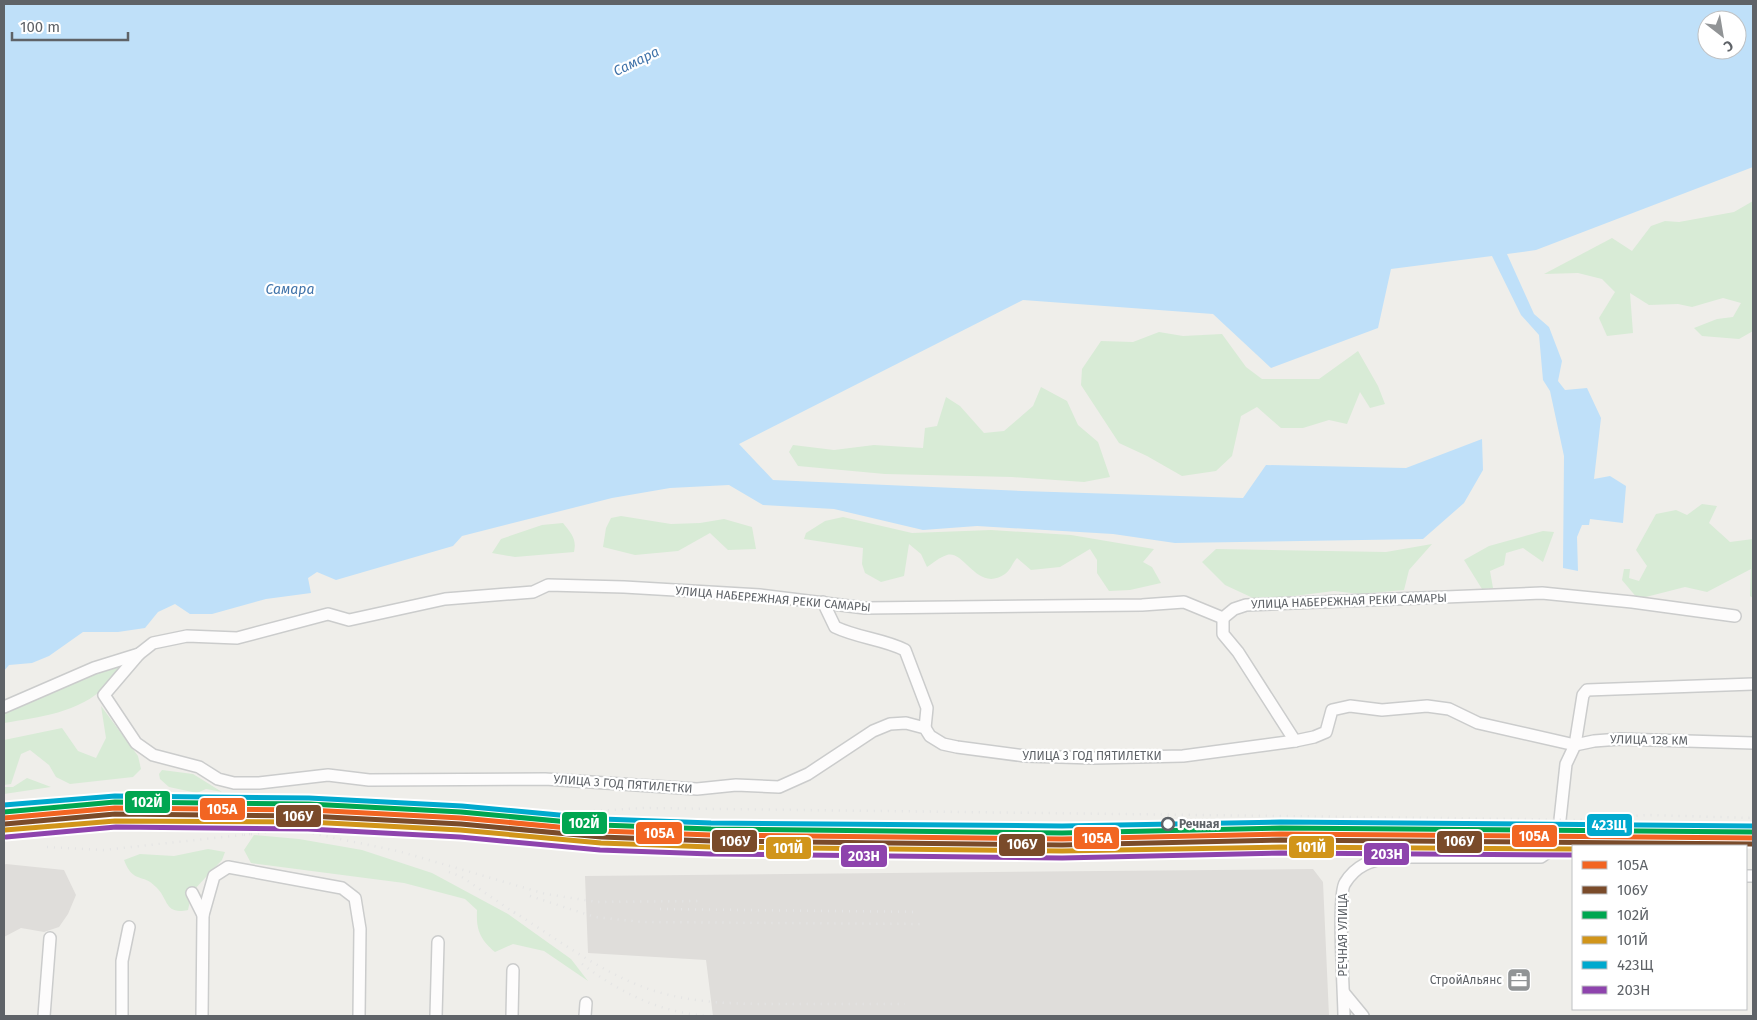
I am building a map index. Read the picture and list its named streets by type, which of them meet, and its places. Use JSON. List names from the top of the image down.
{
  "streets": {
    "street": [
      "УЛИЦА НАБЕРЕЖНАЯ РЕКИ САМАРЫ",
      "УЛИЦА 128 КМ",
      "УЛИЦА 3 ГОД ПЯТИЛЕТКИ",
      "РЕЧНАЯ УЛИЦА"
    ]
  },
  "crossings": [
    ["УЛИЦА НАБЕРЕЖНАЯ РЕКИ САМАРЫ", "УЛИЦА 3 ГОД ПЯТИЛЕТКИ"],
    ["УЛИЦА 128 КМ", "УЛИЦА 3 ГОД ПЯТИЛЕТКИ"],
    ["УЛИЦА 128 КМ", "РЕЧНАЯ УЛИЦА"],
    ["УЛИЦА 3 ГОД ПЯТИЛЕТКИ", "РЕЧНАЯ УЛИЦА"]
  ],
  "water": ["Самара"],
  "places": {
    "other": ["Речная"],
    "office": ["СтройАльянс"]
  },
  "lines": [
    "transit line 423Щ",
    "transit line 102Й",
    "transit line 105А",
    "transit line 106У",
    "transit line 101Й",
    "transit line 203Н"
  ],
  "legend": [
    "105А",
    "106У",
    "102Й",
    "101Й",
    "423Щ",
    "203Н"
  ],
  "scale_bar": "100 m",
  "north": "bottom right"
}
